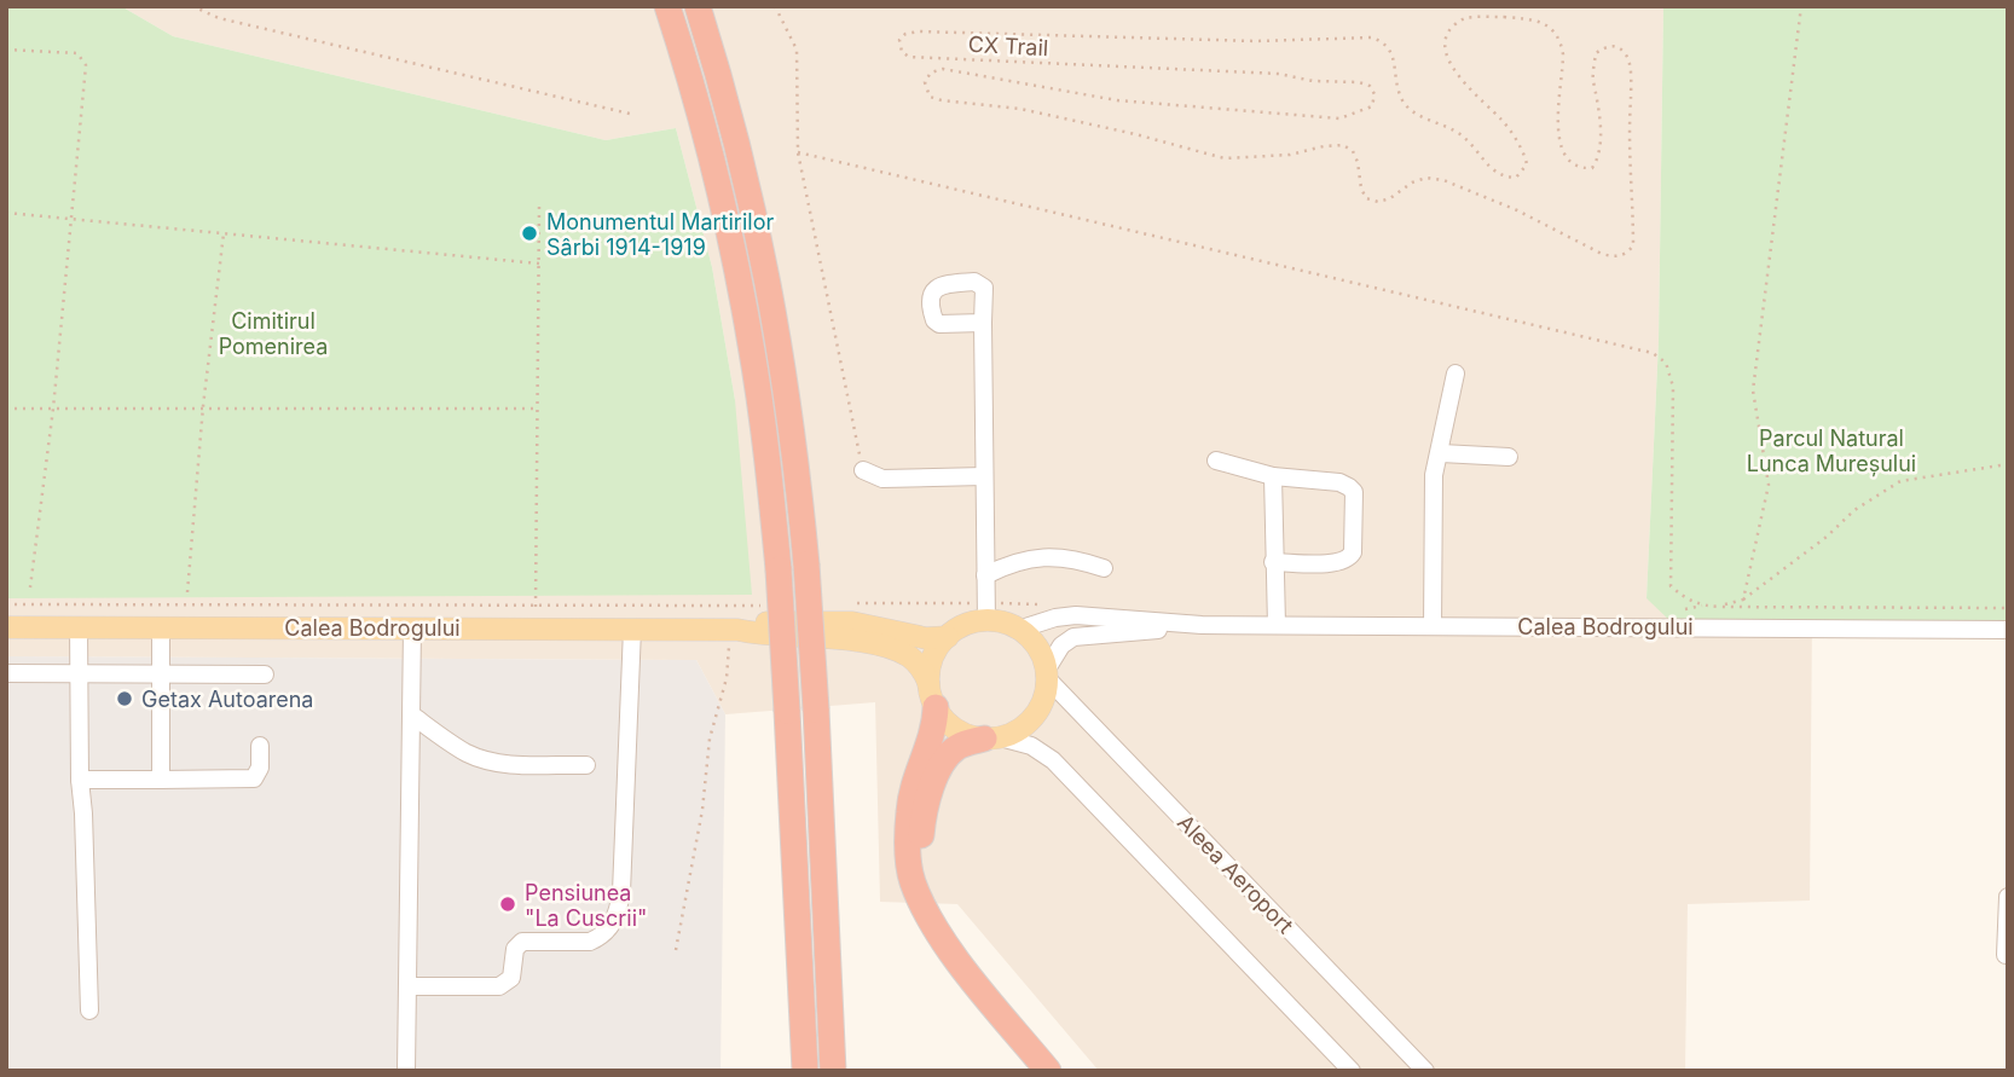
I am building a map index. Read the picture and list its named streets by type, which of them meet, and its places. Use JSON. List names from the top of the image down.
{
  "streets": {
    "main road": ["Calea Bodrogului"],
    "street": ["Aleea Aeroport"],
    "path": ["CX Trail"]
  },
  "crossings": [
    ["Calea Bodrogului", "Aleea Aeroport"]
  ],
  "parks": ["Cimitirul Pomenirea", "Parcul Natural Lunca Mureșului"],
  "places": ["Monumentul Martirilor Sârbi 1914-1919", "Getax Autoarena", "Pensiunea \"La Cuscrii\""]
}
